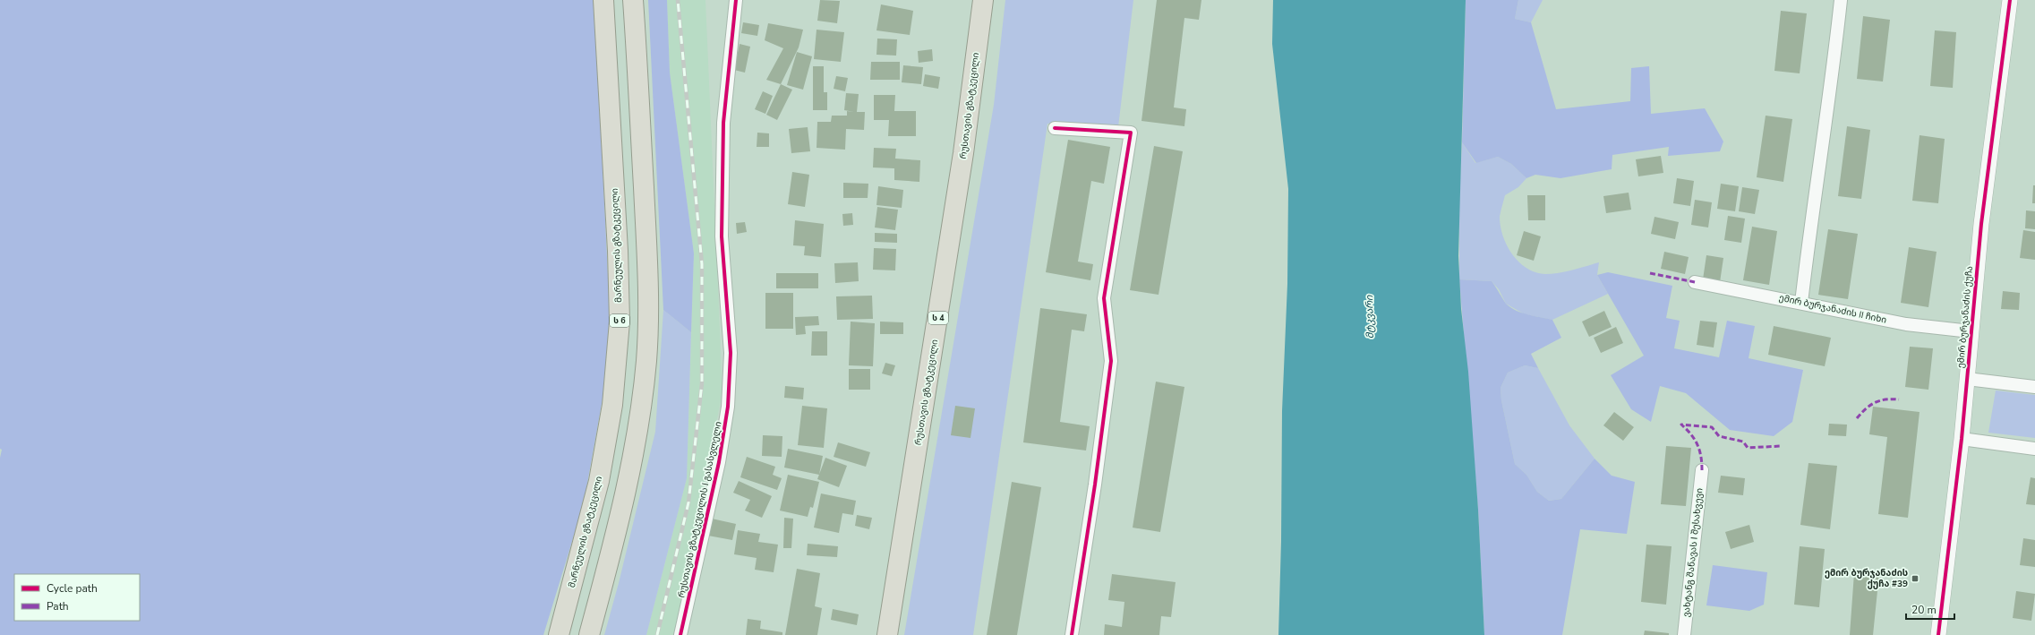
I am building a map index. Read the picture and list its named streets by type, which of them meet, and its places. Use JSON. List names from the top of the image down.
{
  "streets": {
    "highway": [
      "რუსთავის გზატკეცილი",
      "მარნეულის გზატკეცილი",
      "ს 4",
      "ს 6"
    ],
    "street": [
      "ემირ ბურჯანაძის II ჩიხი",
      "ემირ ბურჯანაძის ქუჩა",
      "რუსთავის გზატკეცილის I გასასვლელი",
      "ვახტანგ შანავას I შესახვევი"
    ]
  },
  "crossings": [
    ["ემირ ბურჯანაძის II ჩიხი", "ემირ ბურჯანაძის ქუჩა"]
  ],
  "water": ["მტკვარი"],
  "places": {
    "transit": ["ემირ ბურჯანაძის ქუჩა #39"]
  },
  "legend": ["Cycle path", "Path"],
  "scale_bar": "20 m"
}
